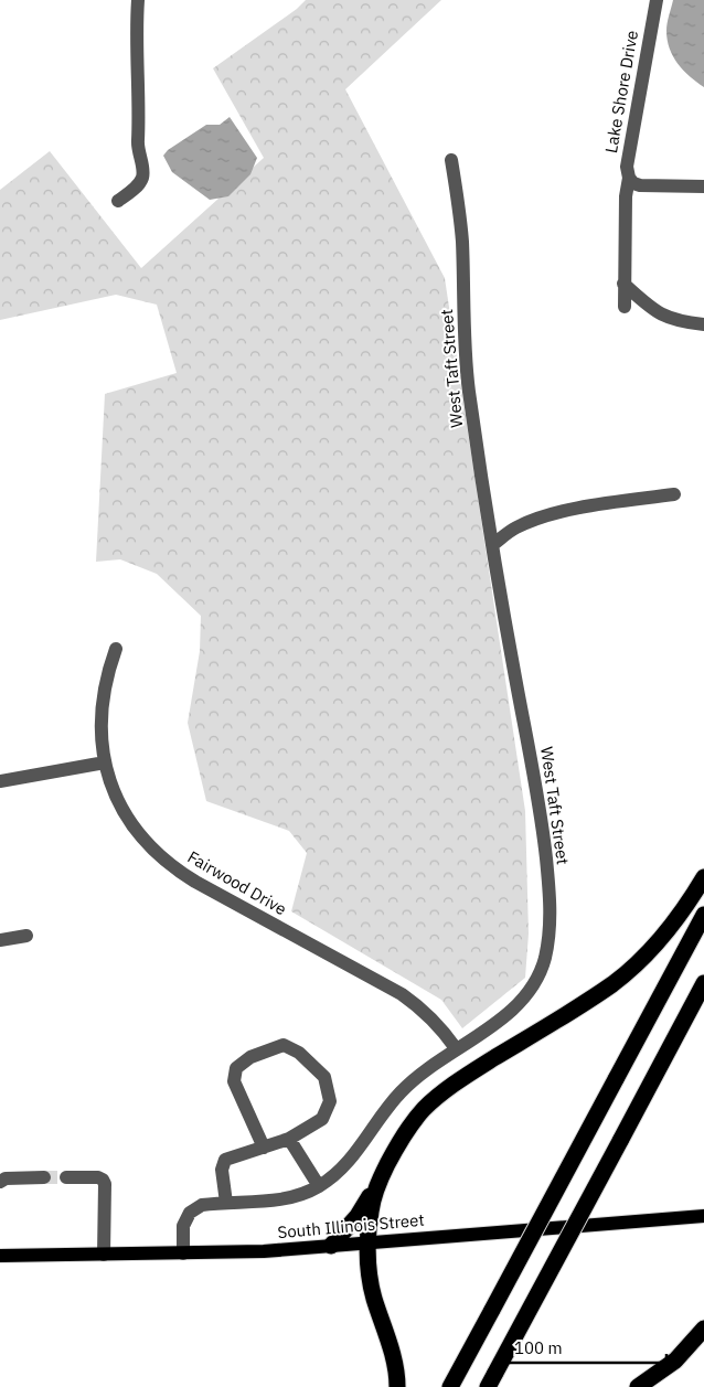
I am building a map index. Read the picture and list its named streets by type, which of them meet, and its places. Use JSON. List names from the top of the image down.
{
  "streets": {
    "main road": ["South Illinois Street"],
    "street": ["Lake Shore Drive", "West Taft Street", "Fairwood Drive"]
  },
  "crossings": [
    ["West Taft Street", "Fairwood Drive"],
    ["West Taft Street", "South Illinois Street"]
  ],
  "scale_bar": "100 m"
}
